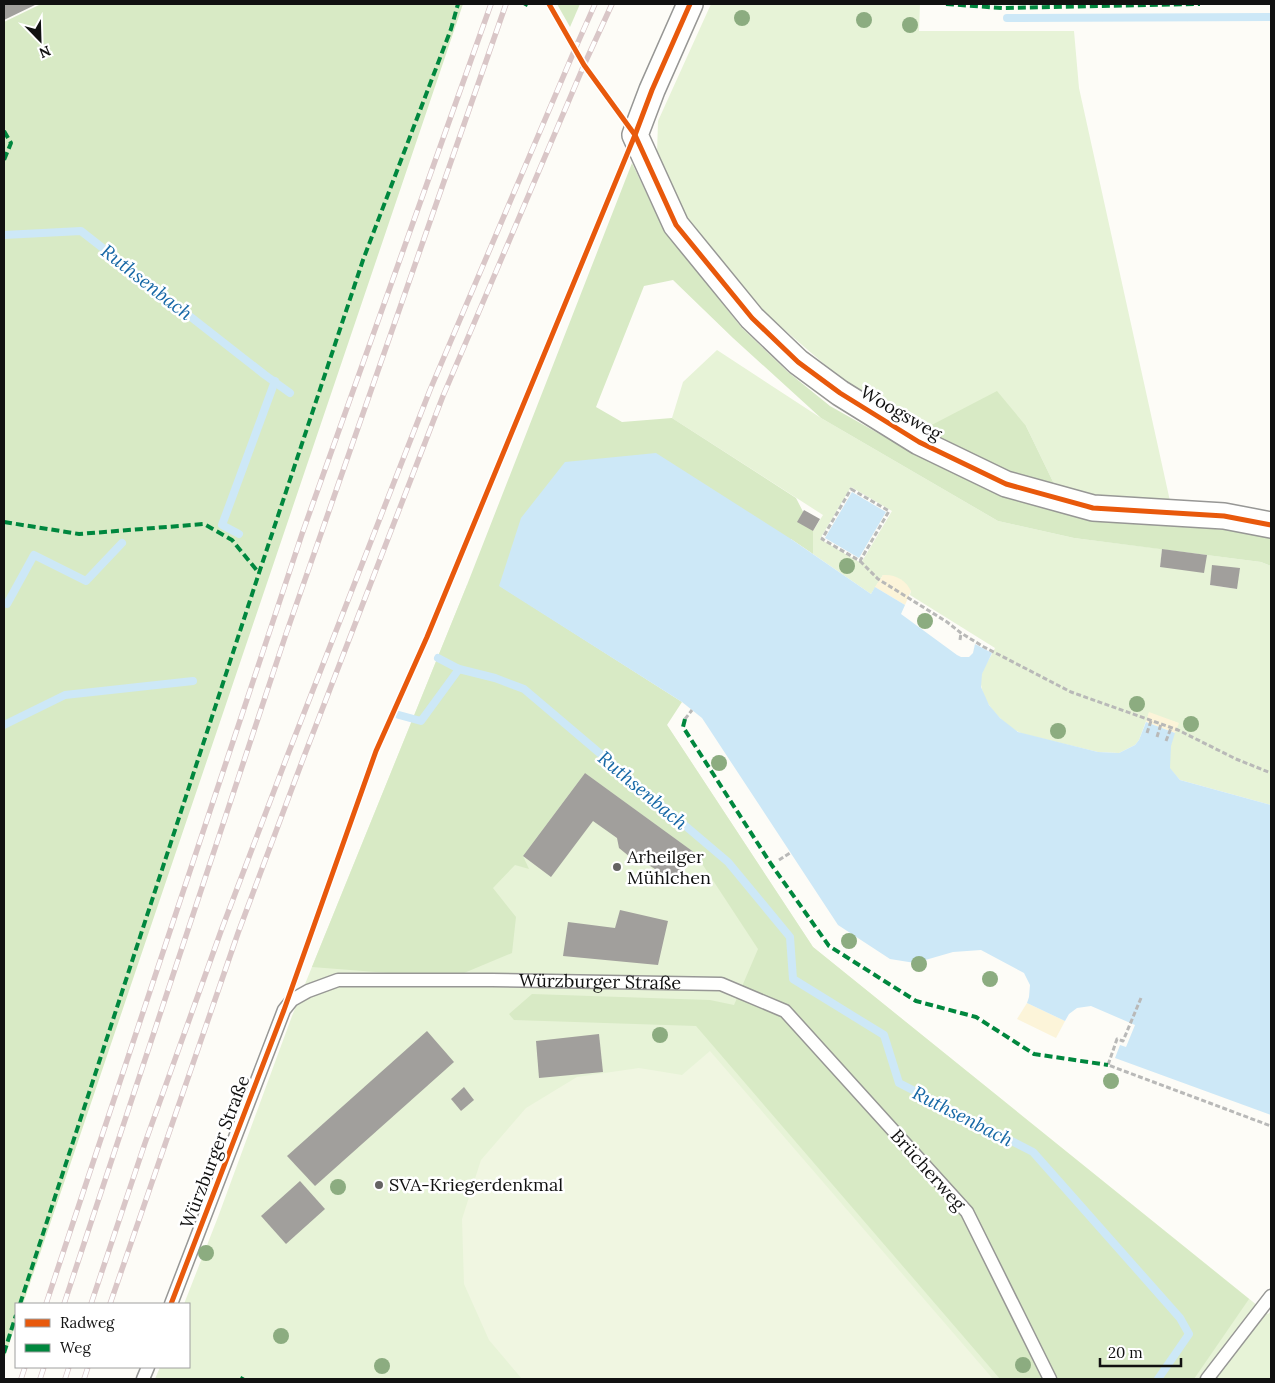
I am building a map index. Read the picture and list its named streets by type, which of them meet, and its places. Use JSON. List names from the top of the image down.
{
  "streets": {
    "street": ["Woogsweg"],
    "lane": ["Würzburger Straße", "Brücherweg"]
  },
  "crossings": [
    ["Würzburger Straße", "Brücherweg"]
  ],
  "water": ["Ruthsenbach"],
  "places": ["Arheilger Mühlchen", "SVA-Kriegerdenkmal"],
  "legend": ["Radweg", "Weg"],
  "scale_bar": "20 m",
  "north": "bottom right"
}
